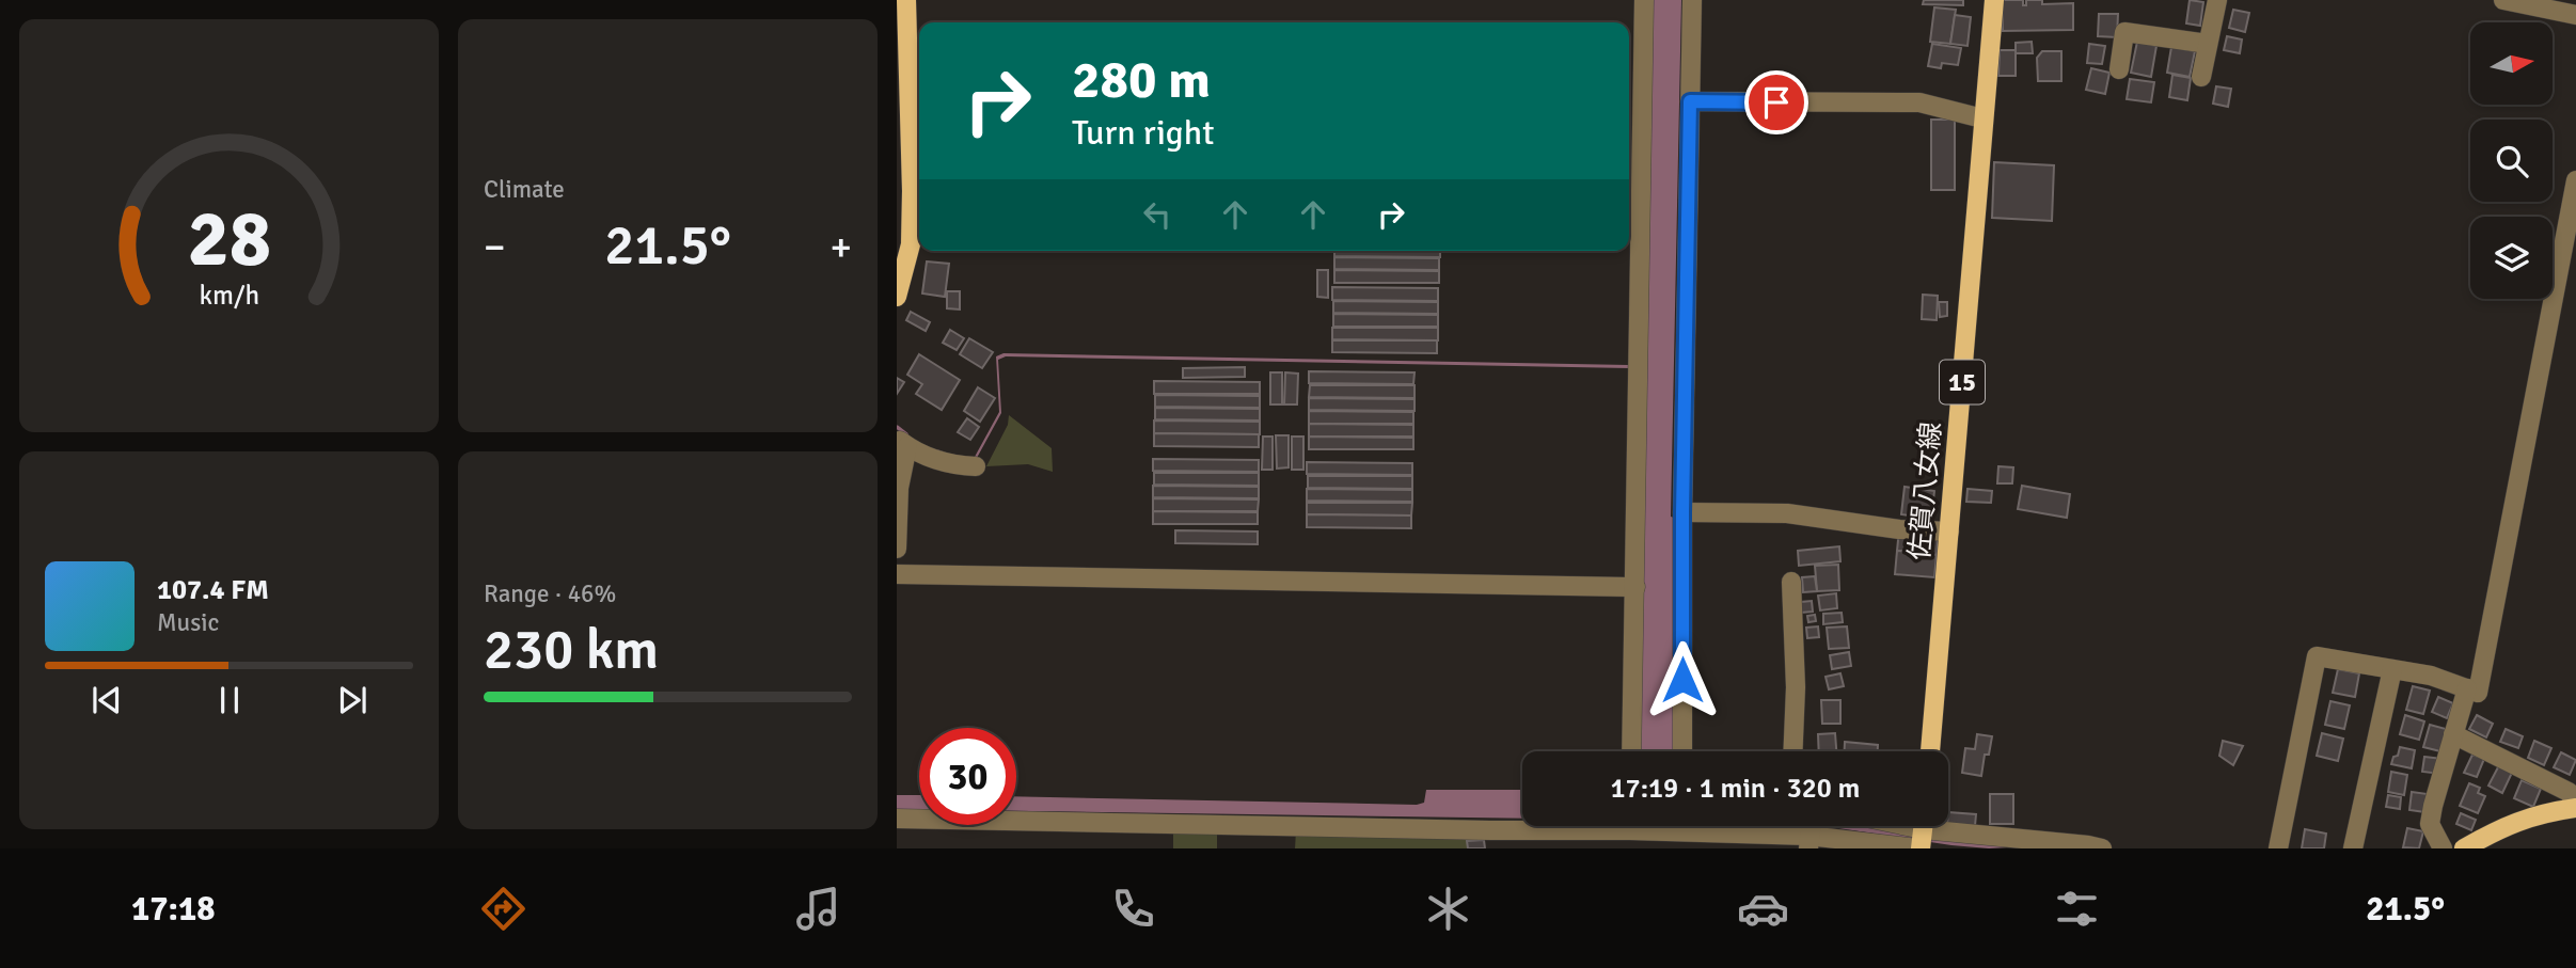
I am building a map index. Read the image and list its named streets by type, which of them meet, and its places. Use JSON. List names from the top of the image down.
{
  "streets": {
    "main road": ["15", "佐賀八女線"]
  },
  "north": "right",
  "page": {
    "tile": [
      "Climate",
      ["Range · 46%", "230 km"]
    ],
    "turn": ["280 m", "Turn right"],
    "heat": ["−", "21.5°", "+"],
    "song": ["107.4 FM", "Music"],
    "limit": "30",
    "trip": "17:19 · 1 min · 320 m",
    "tabs": ["17:18", "21.5°"],
    "gauge": ["28", "km/h"]
  }
}
